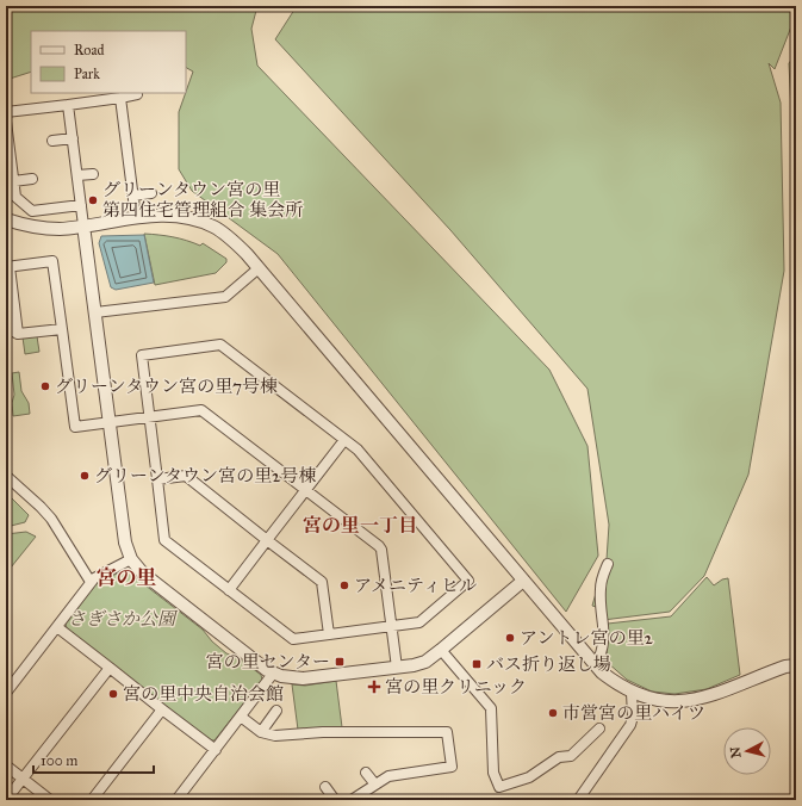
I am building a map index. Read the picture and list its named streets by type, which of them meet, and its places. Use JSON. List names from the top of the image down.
{
  "districts": ["宮の里一丁目", "宮の里"],
  "parks": ["さぎさか公園"],
  "places": {
    "other": [
      "グリーンタウン宮の里 第四住宅管理組合 集会所",
      "グリーンタウン宮の里7号棟",
      "グリーンタウン宮の里2号棟",
      "アメニティヒル",
      "アントレ宮の里2",
      "宮の里中央自治会館",
      "市営宮の里ハイツ"
    ],
    "transit": ["宮の里センター", "バス折り返し場"],
    "health": ["宮の里クリニック"]
  },
  "legend": ["Road", "Park"],
  "scale_bar": "100 m",
  "north": "left"
}
